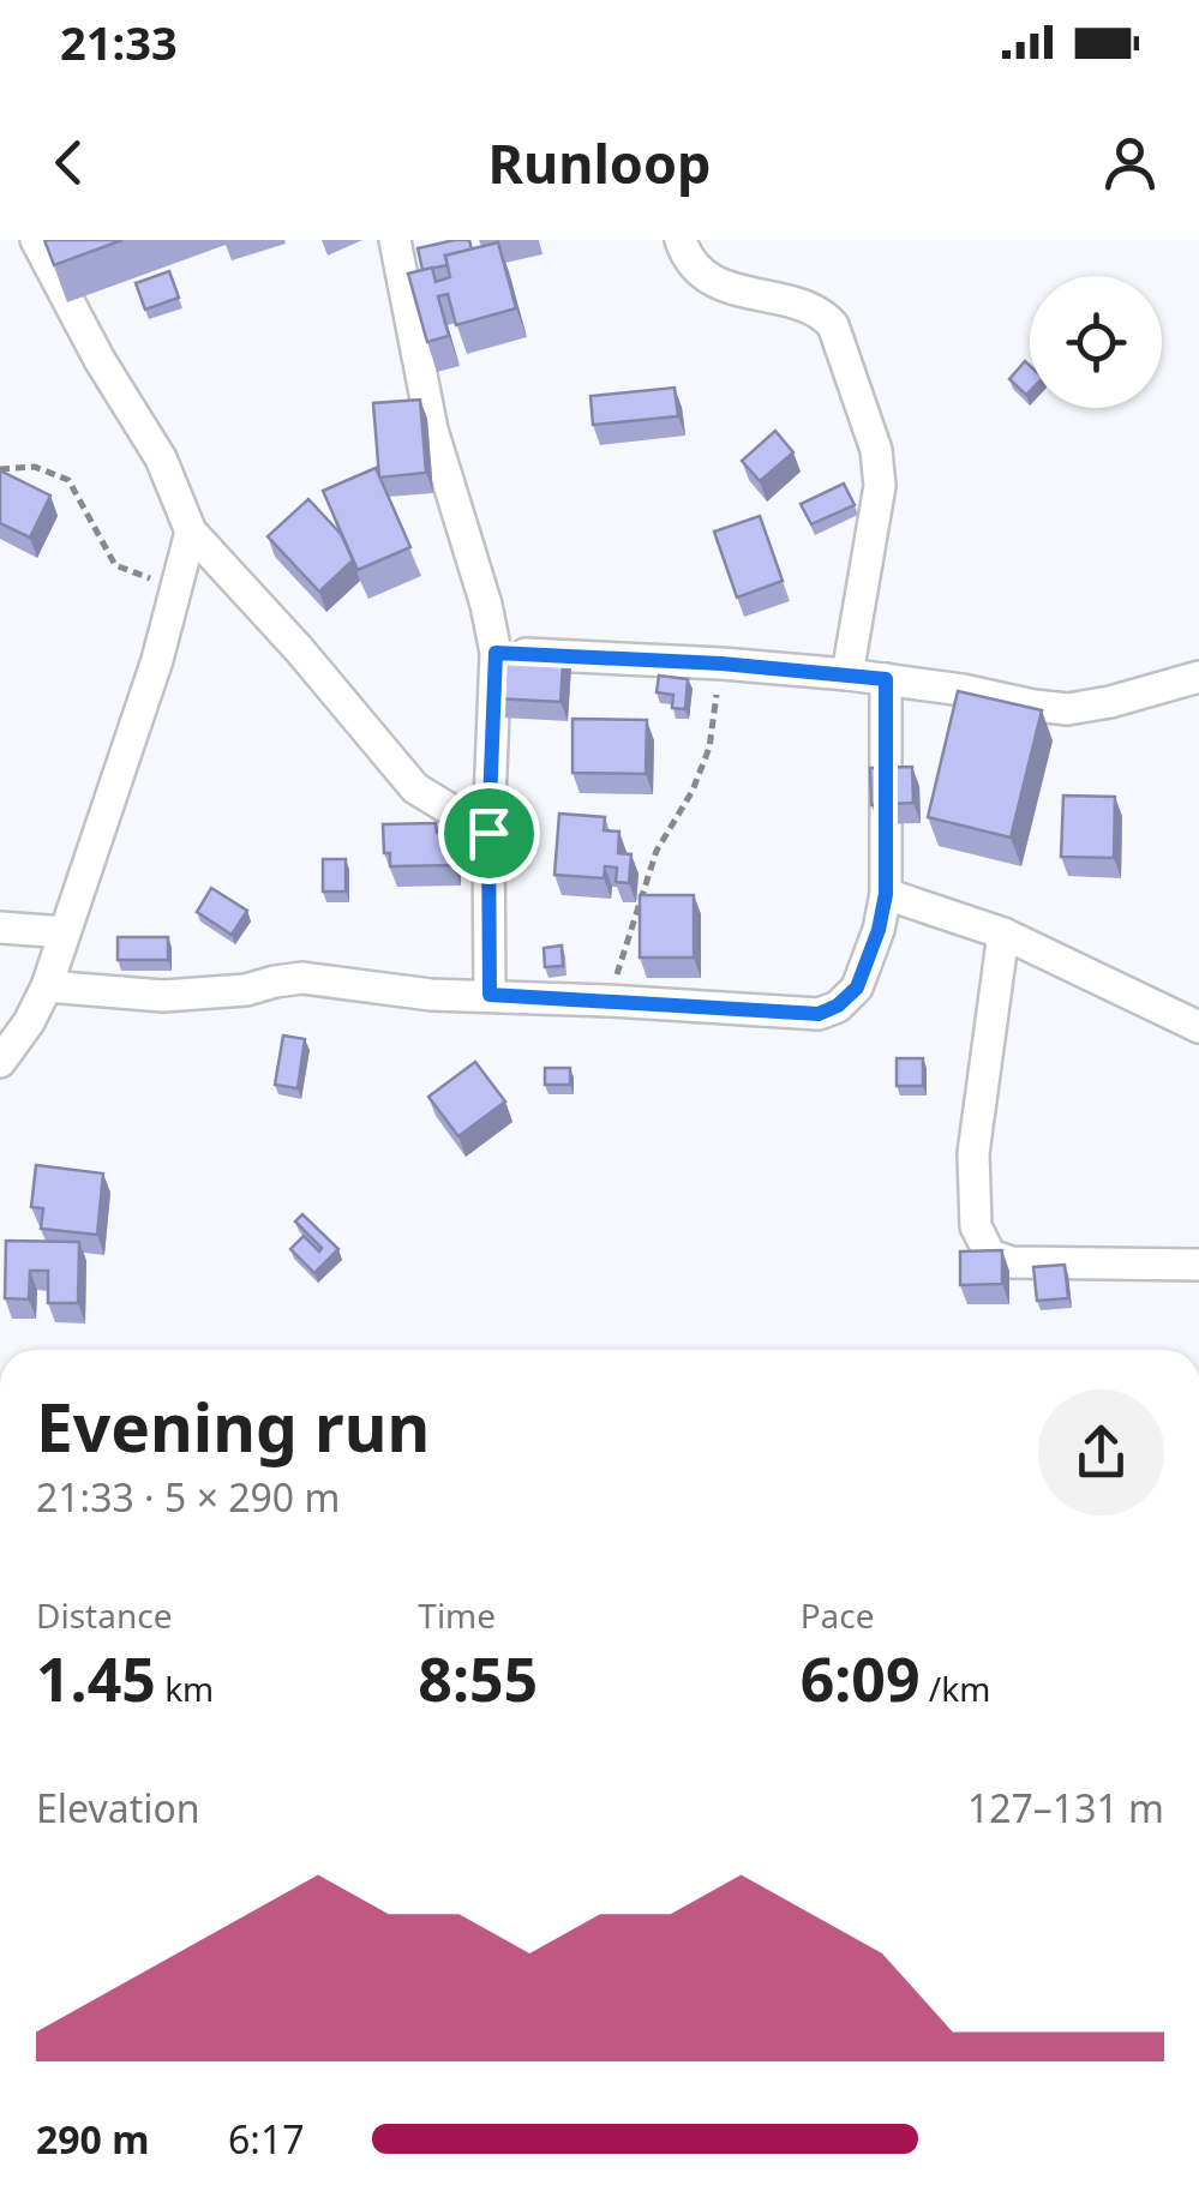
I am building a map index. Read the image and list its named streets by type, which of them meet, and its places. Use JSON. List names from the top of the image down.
{
  "page": {
    "status": "21:33",
    "header": "Runloop",
    "heading": ["Evening run", "21:33 · 5 × 290 m"],
    "stats": [
      ["Distance", "1.45 km"],
      ["Time", "8:55"],
      ["Pace", "6:09 /km"]
    ],
    "chart": ["Elevation", "127–131 m"],
    "list": [
      {
        "name": "290 m",
        "note": "6:17"
      }
    ]
  }
}
